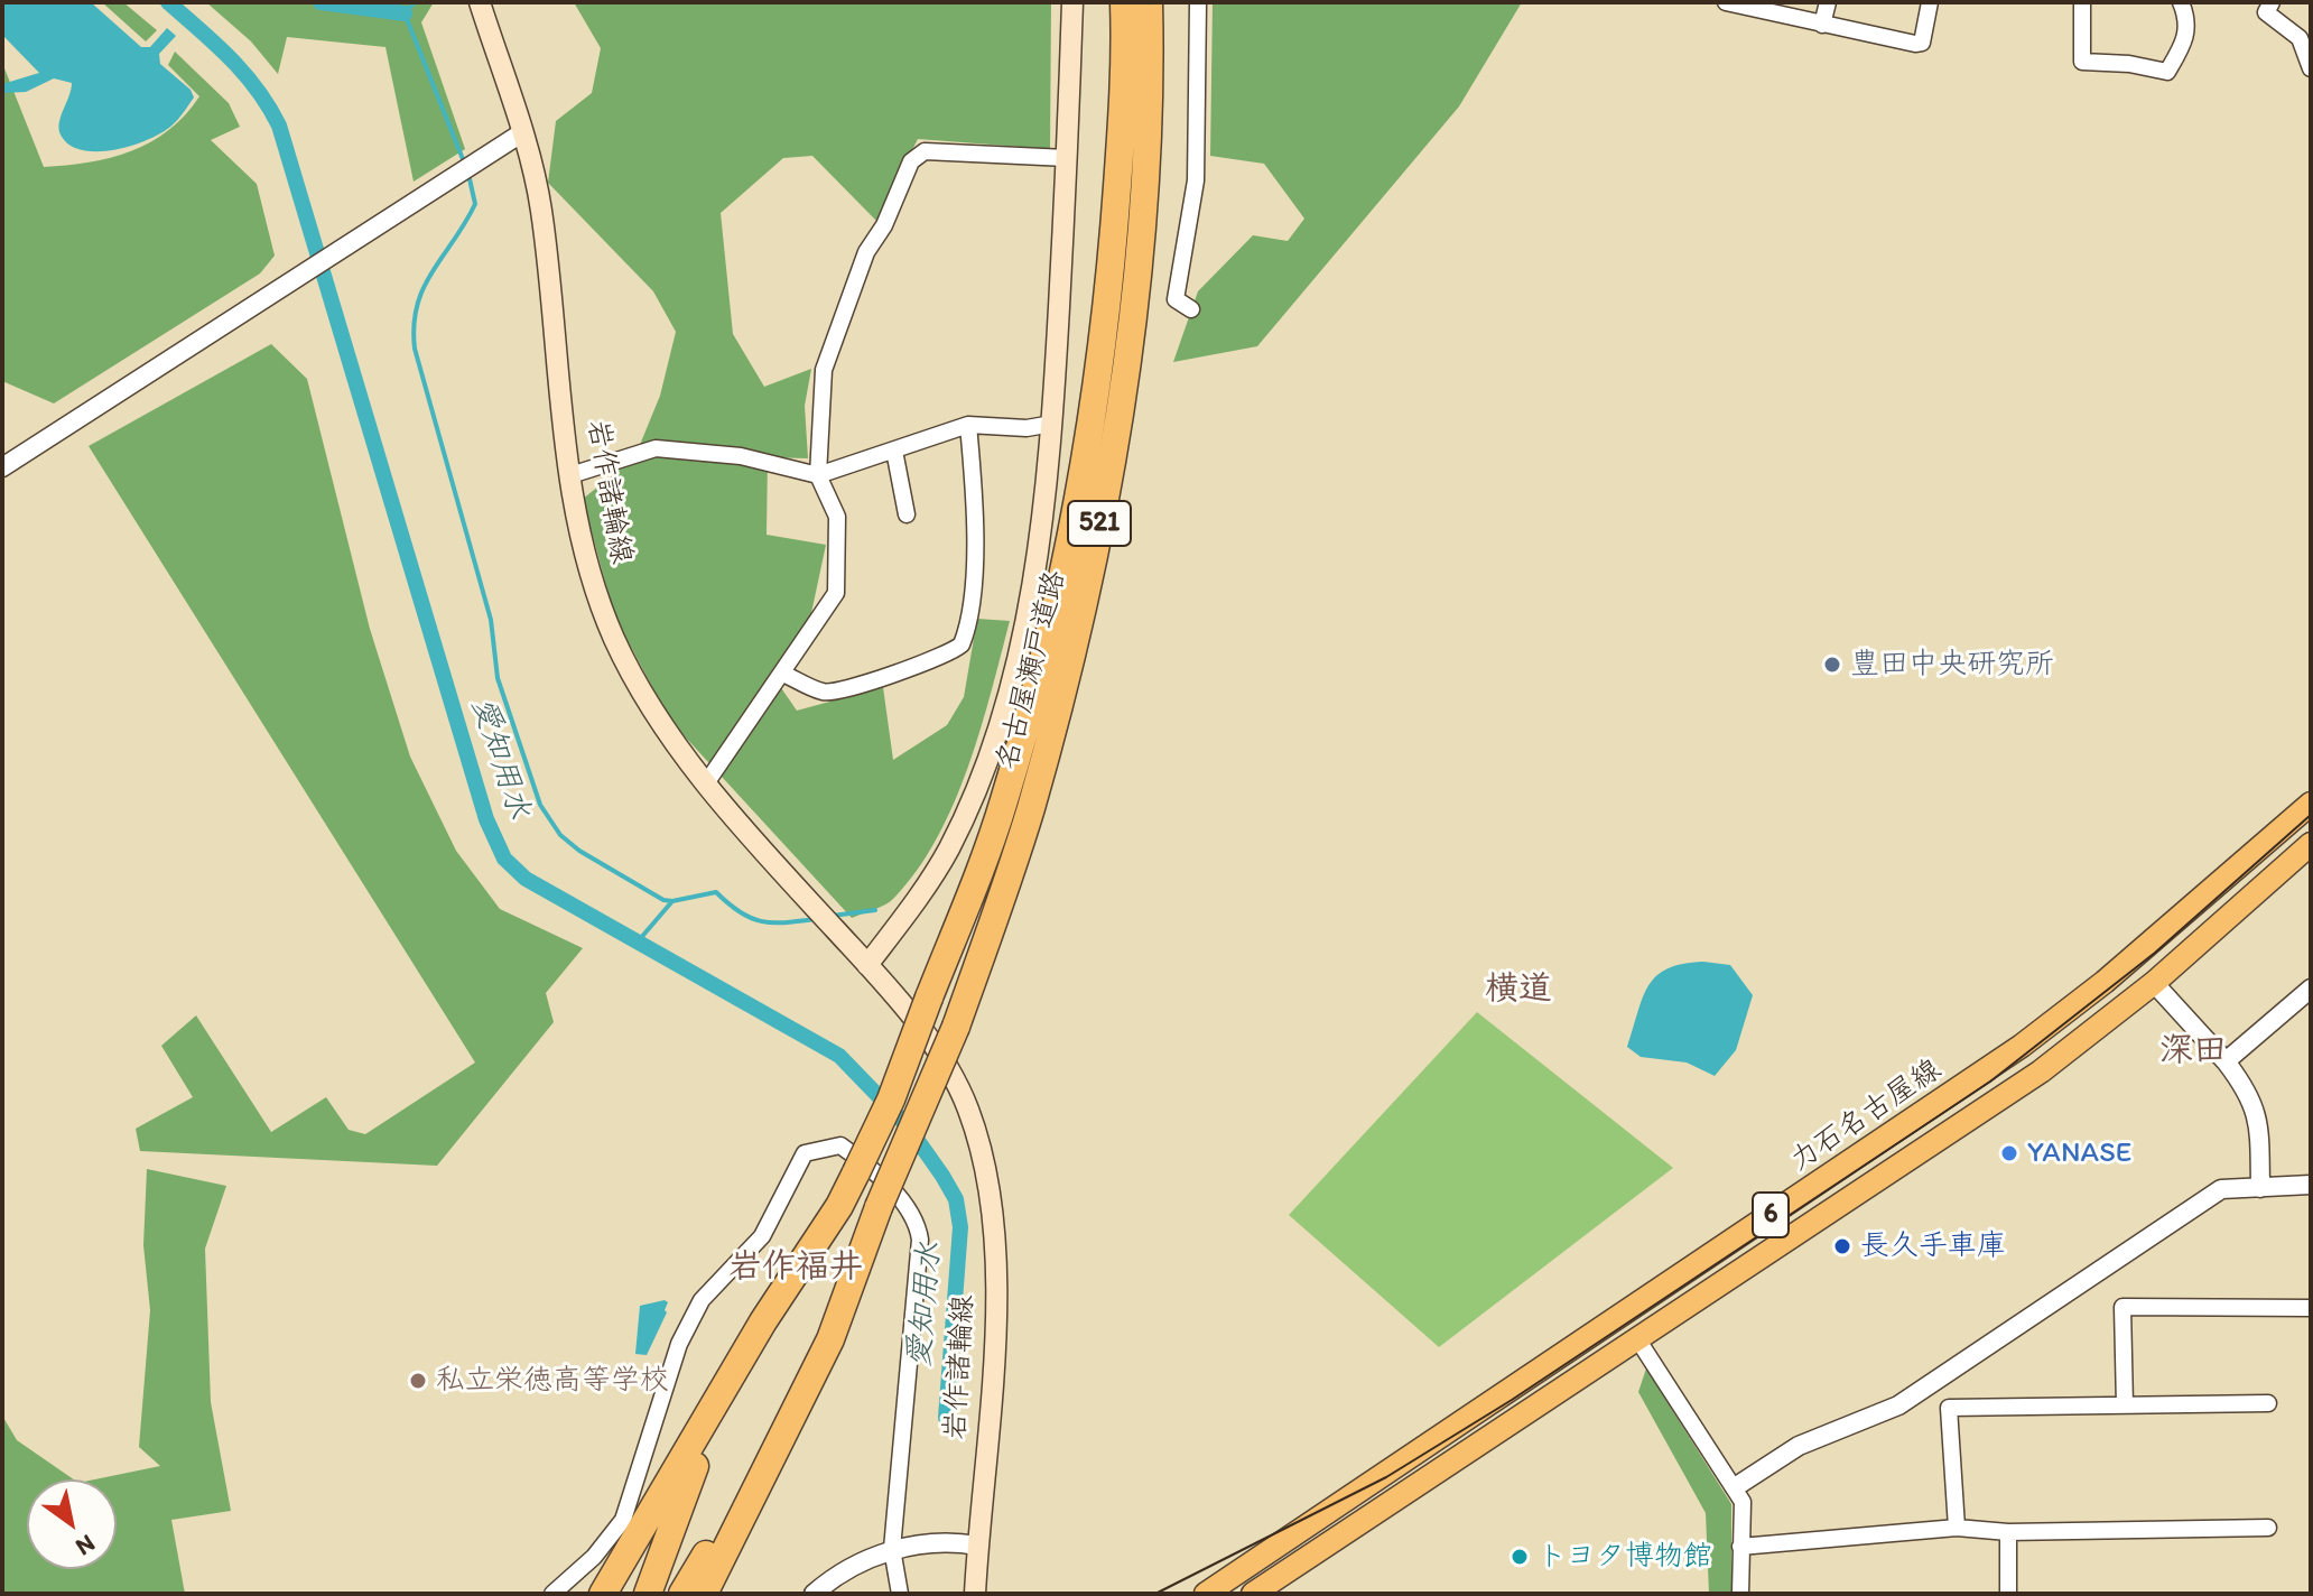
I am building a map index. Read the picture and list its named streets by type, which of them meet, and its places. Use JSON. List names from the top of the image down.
{
  "streets": {
    "highway": ["521", "名古屋瀬戸道路"],
    "main road": ["岩作諸輪線", "力石名古屋線", "6"]
  },
  "districts": ["横道", "深田", "岩作福井"],
  "water": ["愛知用水"],
  "places": [
    "豊田中央研究所",
    "YANASE",
    "長久手車庫",
    "私立栄徳高等学校",
    "トヨタ博物館"
  ],
  "north": "bottom right"
}
